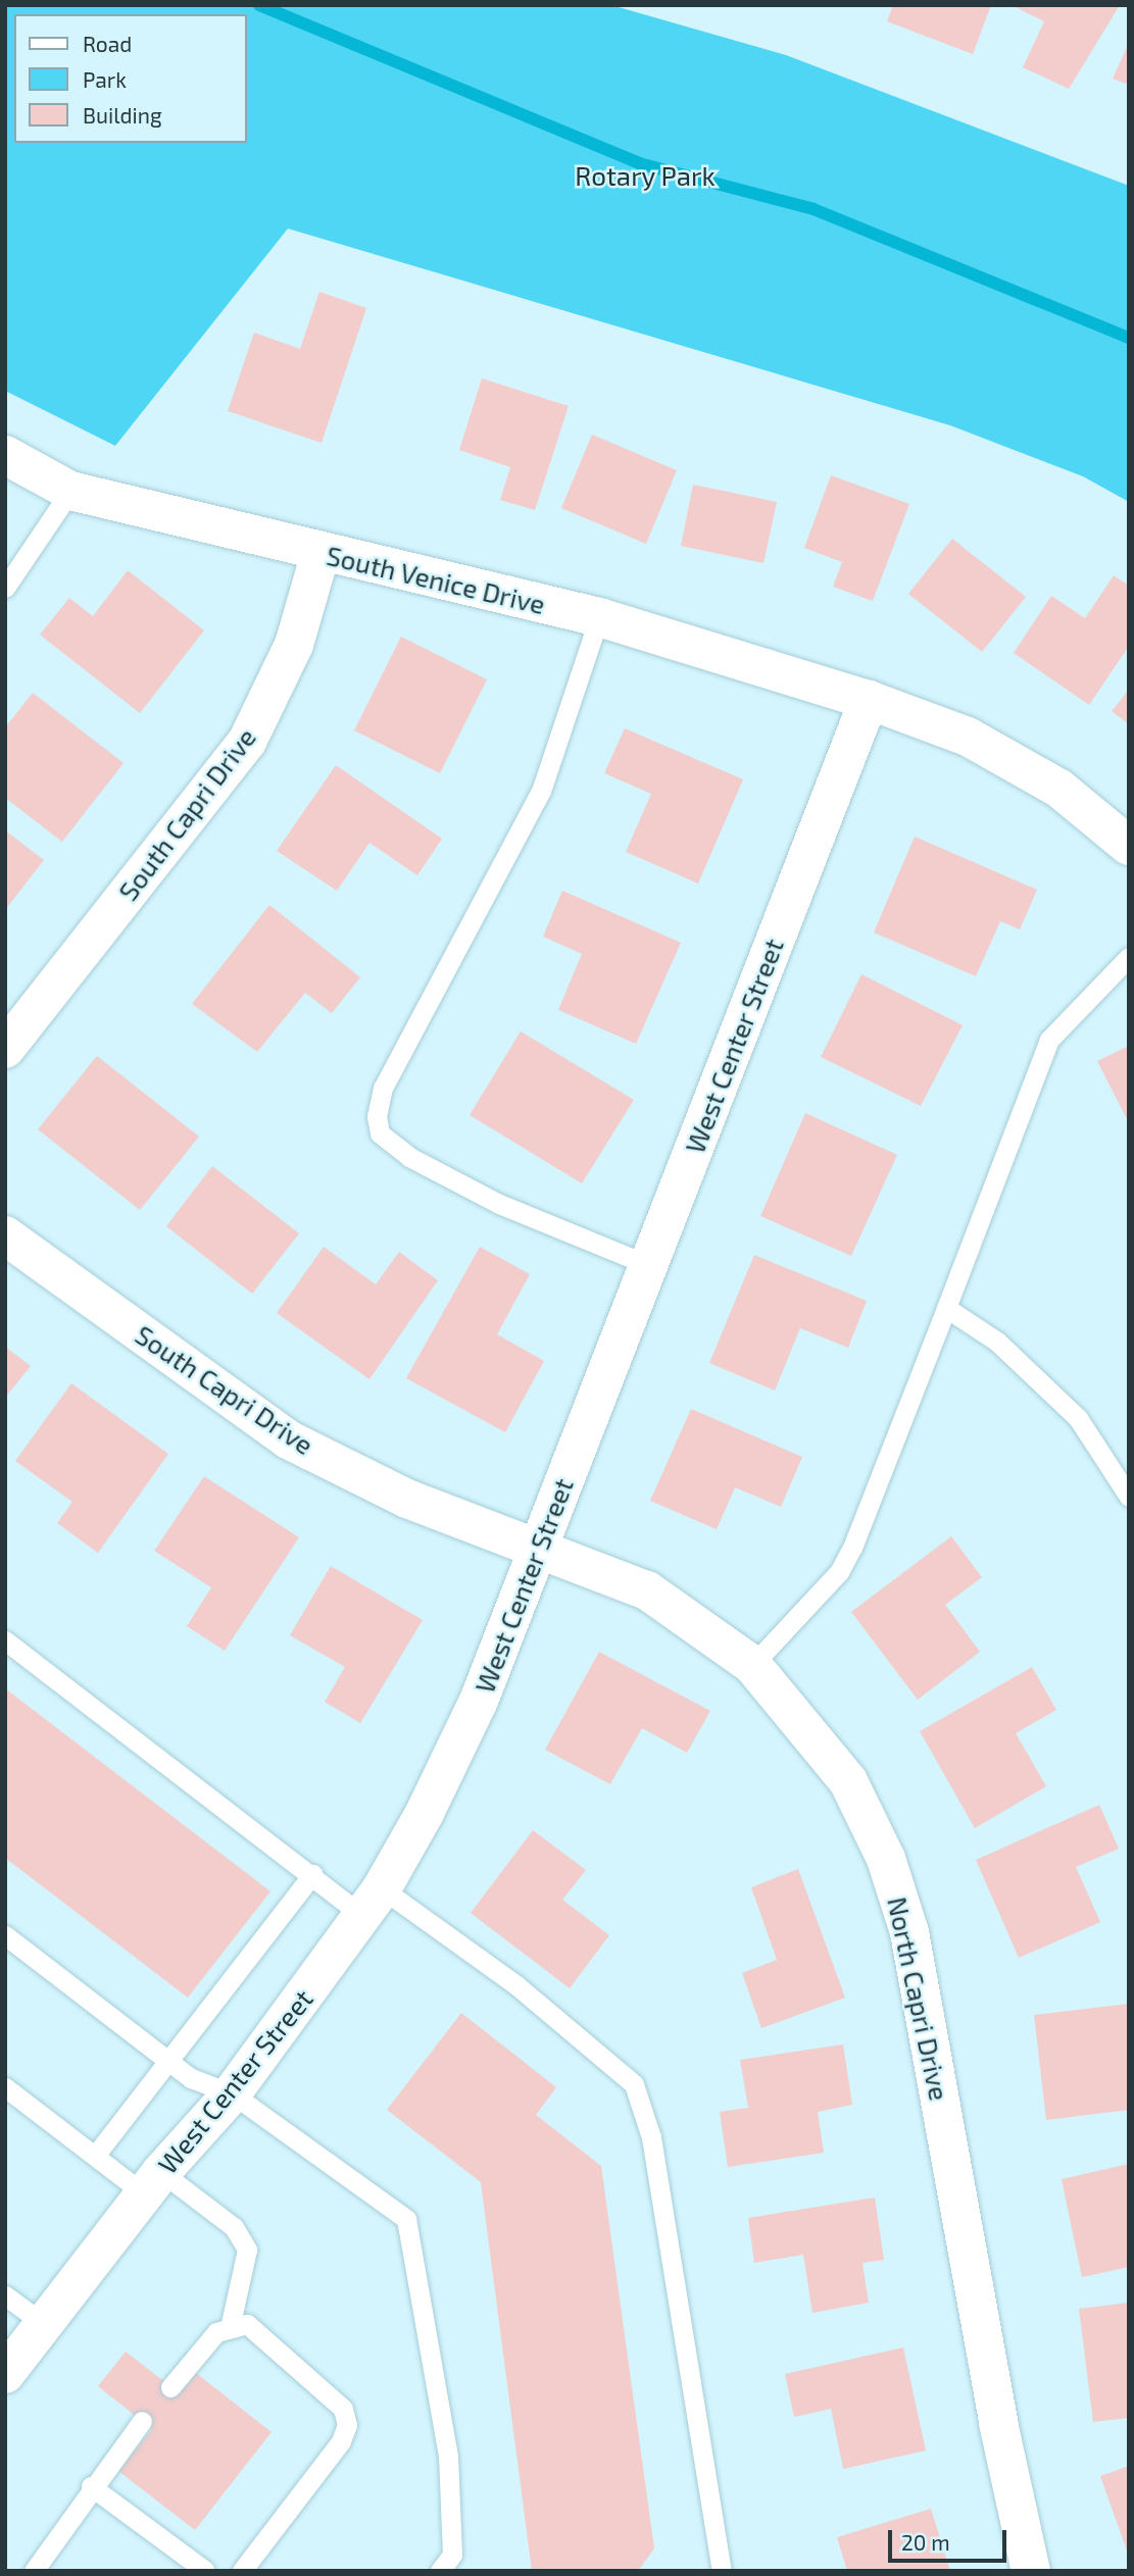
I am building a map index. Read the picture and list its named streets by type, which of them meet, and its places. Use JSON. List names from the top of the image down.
{
  "streets": {
    "street": [
      "South Venice Drive",
      "South Capri Drive",
      "West Center Street",
      "North Capri Drive"
    ]
  },
  "crossings": [
    ["South Venice Drive", "South Capri Drive"],
    ["South Venice Drive", "West Center Street"],
    ["South Capri Drive", "West Center Street"],
    ["South Capri Drive", "North Capri Drive"],
    ["West Center Street", "North Capri Drive"]
  ],
  "parks": ["Rotary Park"],
  "legend": ["Road", "Park", "Building"],
  "scale_bar": "20 m"
}
